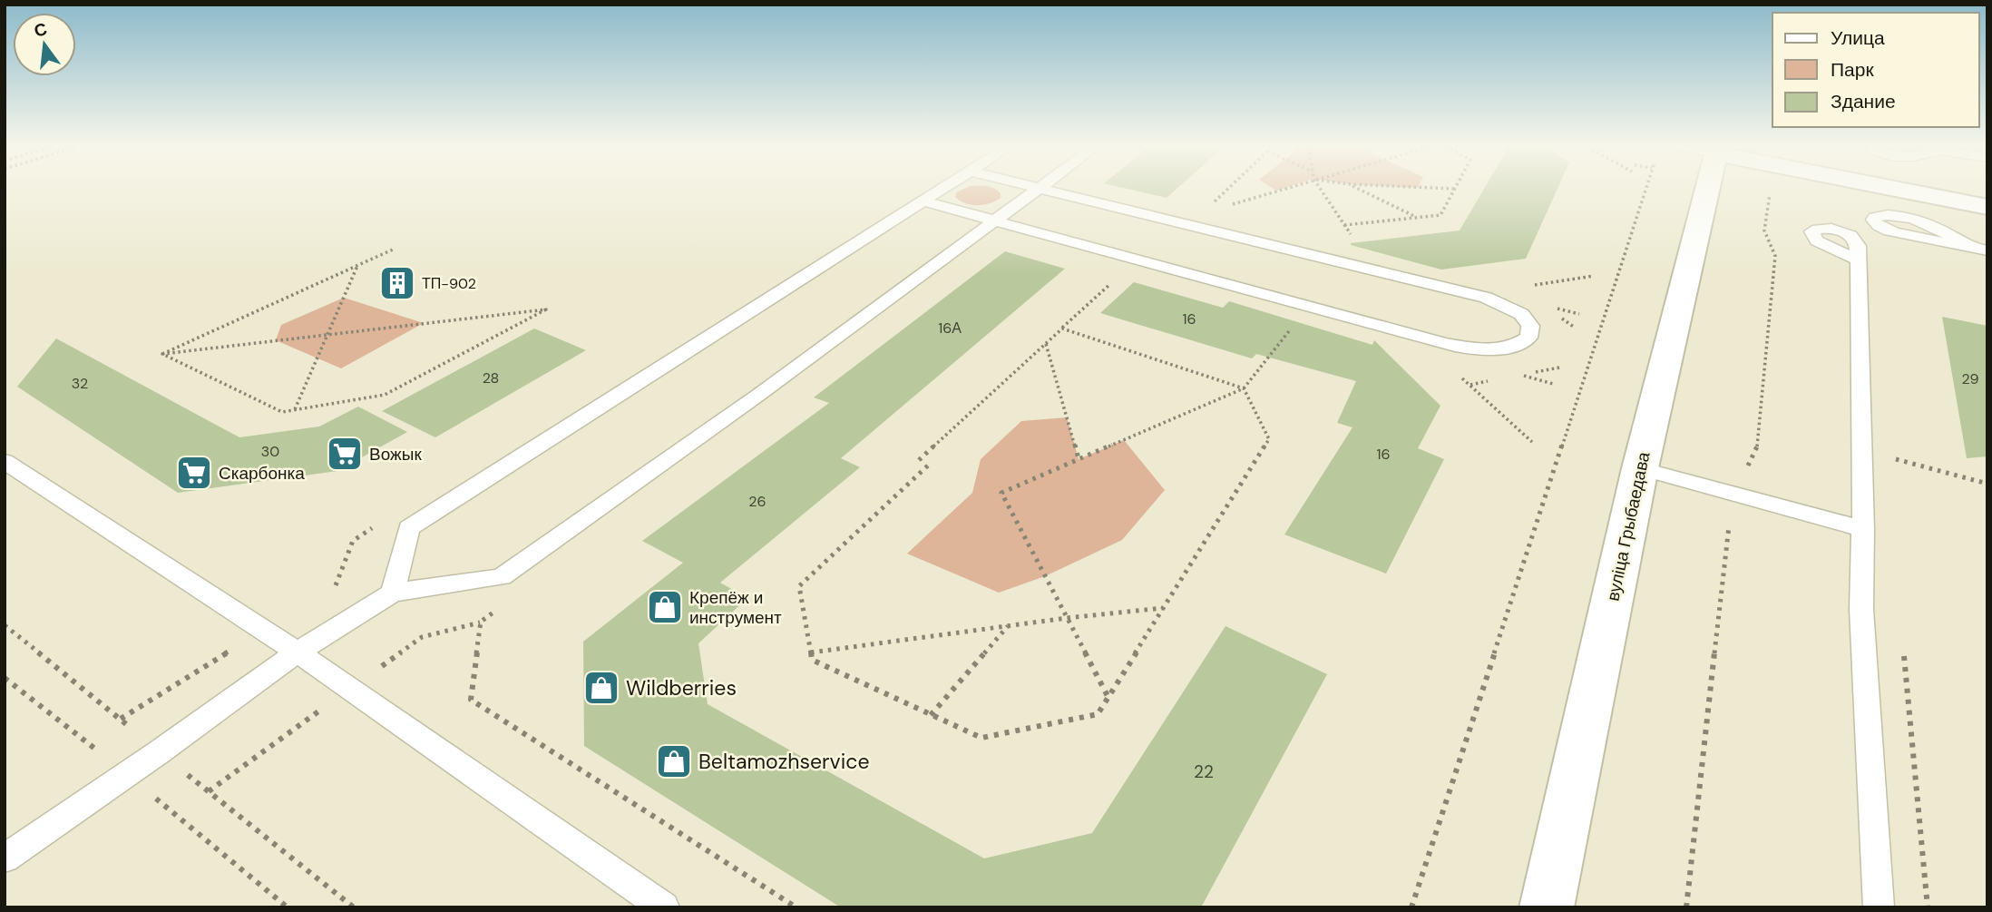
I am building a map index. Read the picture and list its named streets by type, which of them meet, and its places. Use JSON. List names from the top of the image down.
{
  "streets": {
    "street": ["вуліца Грыбаедава"]
  },
  "places": {
    "building": ["ТП-902"],
    "supermarket": ["Вожык", "Скарбонка"],
    "shop": ["Крепёж и инструмент", "Wildberries", "Beltamozhservice"]
  },
  "house_numbers": [
    "16",
    "16А",
    "28",
    "29",
    "32",
    "30",
    "16",
    "26",
    "22"
  ],
  "legend": ["Улица", "Парк", "Здание"],
  "north": "top"
}
